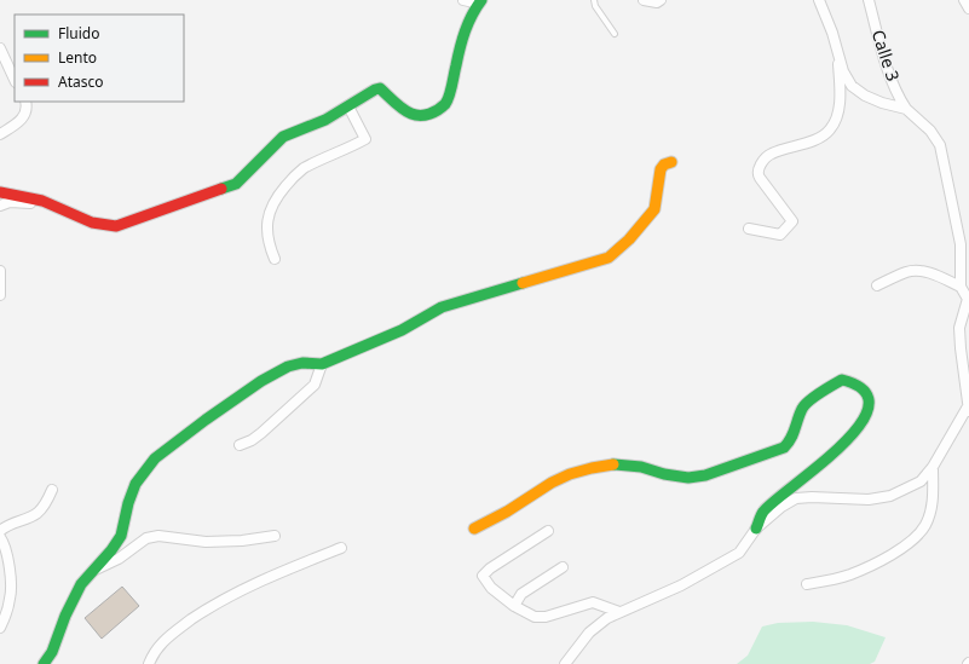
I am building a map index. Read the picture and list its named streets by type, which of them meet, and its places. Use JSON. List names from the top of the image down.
{
  "streets": {
    "street": ["Calle 3"]
  },
  "legend": ["Fluido", "Lento", "Atasco"]
}
